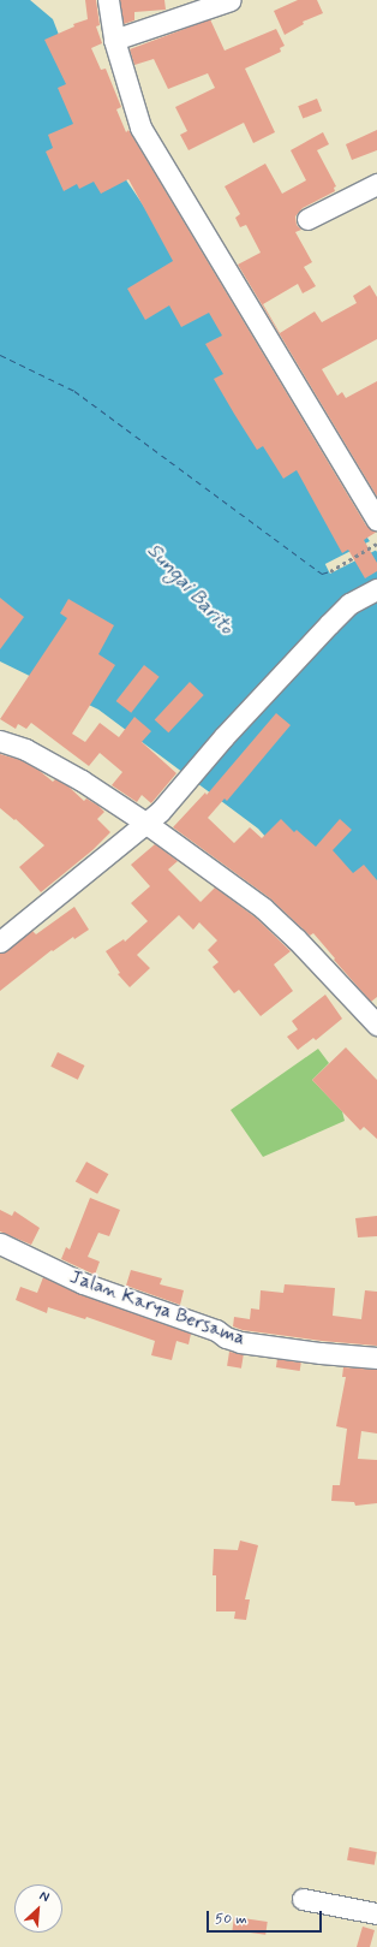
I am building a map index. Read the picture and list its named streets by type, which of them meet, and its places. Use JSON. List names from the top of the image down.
{
  "streets": {
    "street": ["Jalan Karya Bersama"]
  },
  "water": ["Sungai Barito"],
  "scale_bar": "50 m",
  "north": "top right"
}
